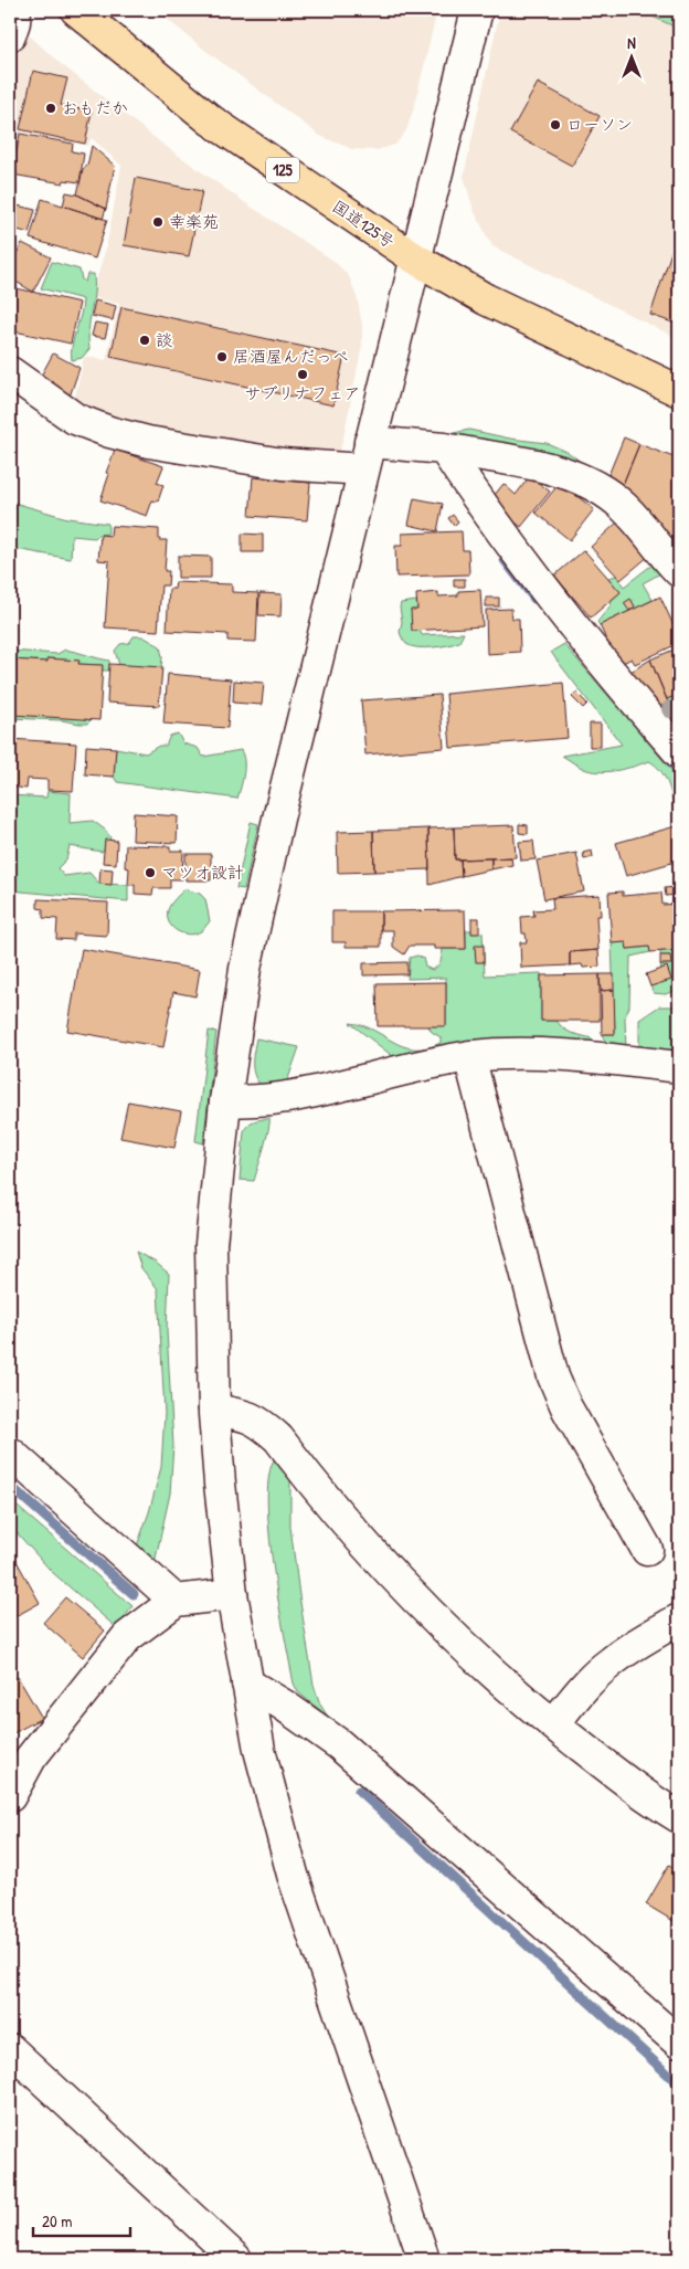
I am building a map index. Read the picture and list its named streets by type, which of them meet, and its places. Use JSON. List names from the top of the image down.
{
  "streets": {
    "highway": ["125", "国道125号"]
  },
  "places": [
    "おもだか",
    "ローソン",
    "幸楽苑",
    "談",
    "居酒屋んだっぺ",
    "サブリナフェア",
    "マツオ設計"
  ],
  "scale_bar": "20 m",
  "north": "top"
}
